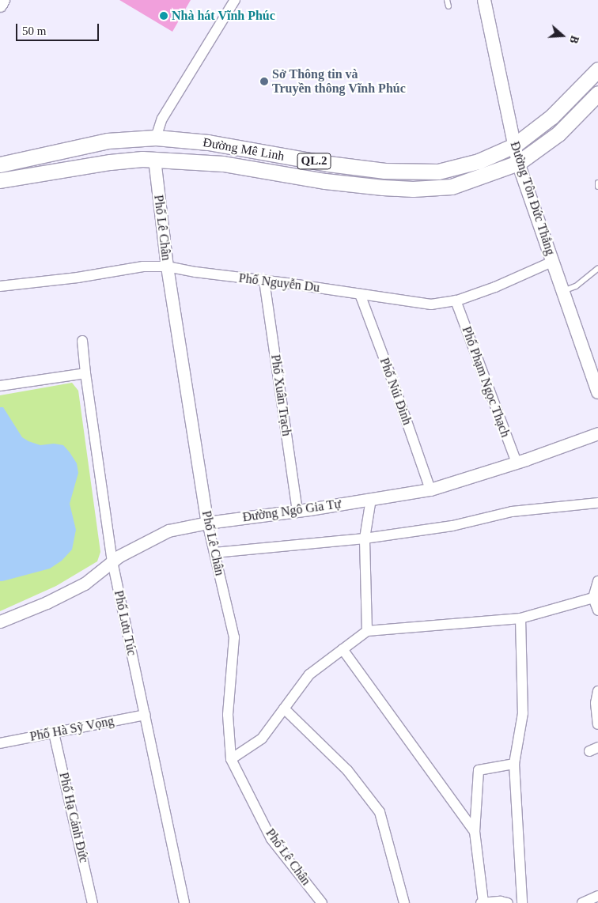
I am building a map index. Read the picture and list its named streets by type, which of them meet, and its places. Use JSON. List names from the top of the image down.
{
  "streets": {
    "main road": ["Đường Mê Linh", "QL.2", "Đường Tôn Đức Thắng"],
    "street": [
      "Phố Lê Chân",
      "Phố Nguyễn Du",
      "Phố Phạm Ngọc Thạch",
      "Phố Núi Đinh",
      "Phố Xuân Trạch",
      "Đường Ngô Gia Tự",
      "Phố Lưu Túc",
      "Phố Hà Sỹ Vọng",
      "Phố Hạ Cảnh Đức"
    ]
  },
  "crossings": [
    ["Đường Mê Linh", "Đường Tôn Đức Thắng"],
    ["Đường Mê Linh", "Phố Lê Chân"],
    ["Đường Tôn Đức Thắng", "Phố Nguyễn Du"],
    ["Phố Lê Chân", "Phố Nguyễn Du"],
    ["Phố Lê Chân", "Đường Ngô Gia Tự"],
    ["Phố Nguyễn Du", "Phố Phạm Ngọc Thạch"],
    ["Phố Nguyễn Du", "Phố Núi Đinh"],
    ["Phố Nguyễn Du", "Phố Xuân Trạch"],
    ["Phố Phạm Ngọc Thạch", "Đường Ngô Gia Tự"],
    ["Phố Núi Đinh", "Đường Ngô Gia Tự"],
    ["Phố Xuân Trạch", "Đường Ngô Gia Tự"],
    ["Đường Ngô Gia Tự", "Phố Lưu Túc"],
    ["Phố Lưu Túc", "Phố Hà Sỹ Vọng"],
    ["Phố Hà Sỹ Vọng", "Phố Hạ Cảnh Đức"]
  ],
  "places": ["Nhà hát Vĩnh Phúc", "Sở Thông tin và Truyền thông Vĩnh Phúc"],
  "scale_bar": "50 m",
  "north": "right"
}
